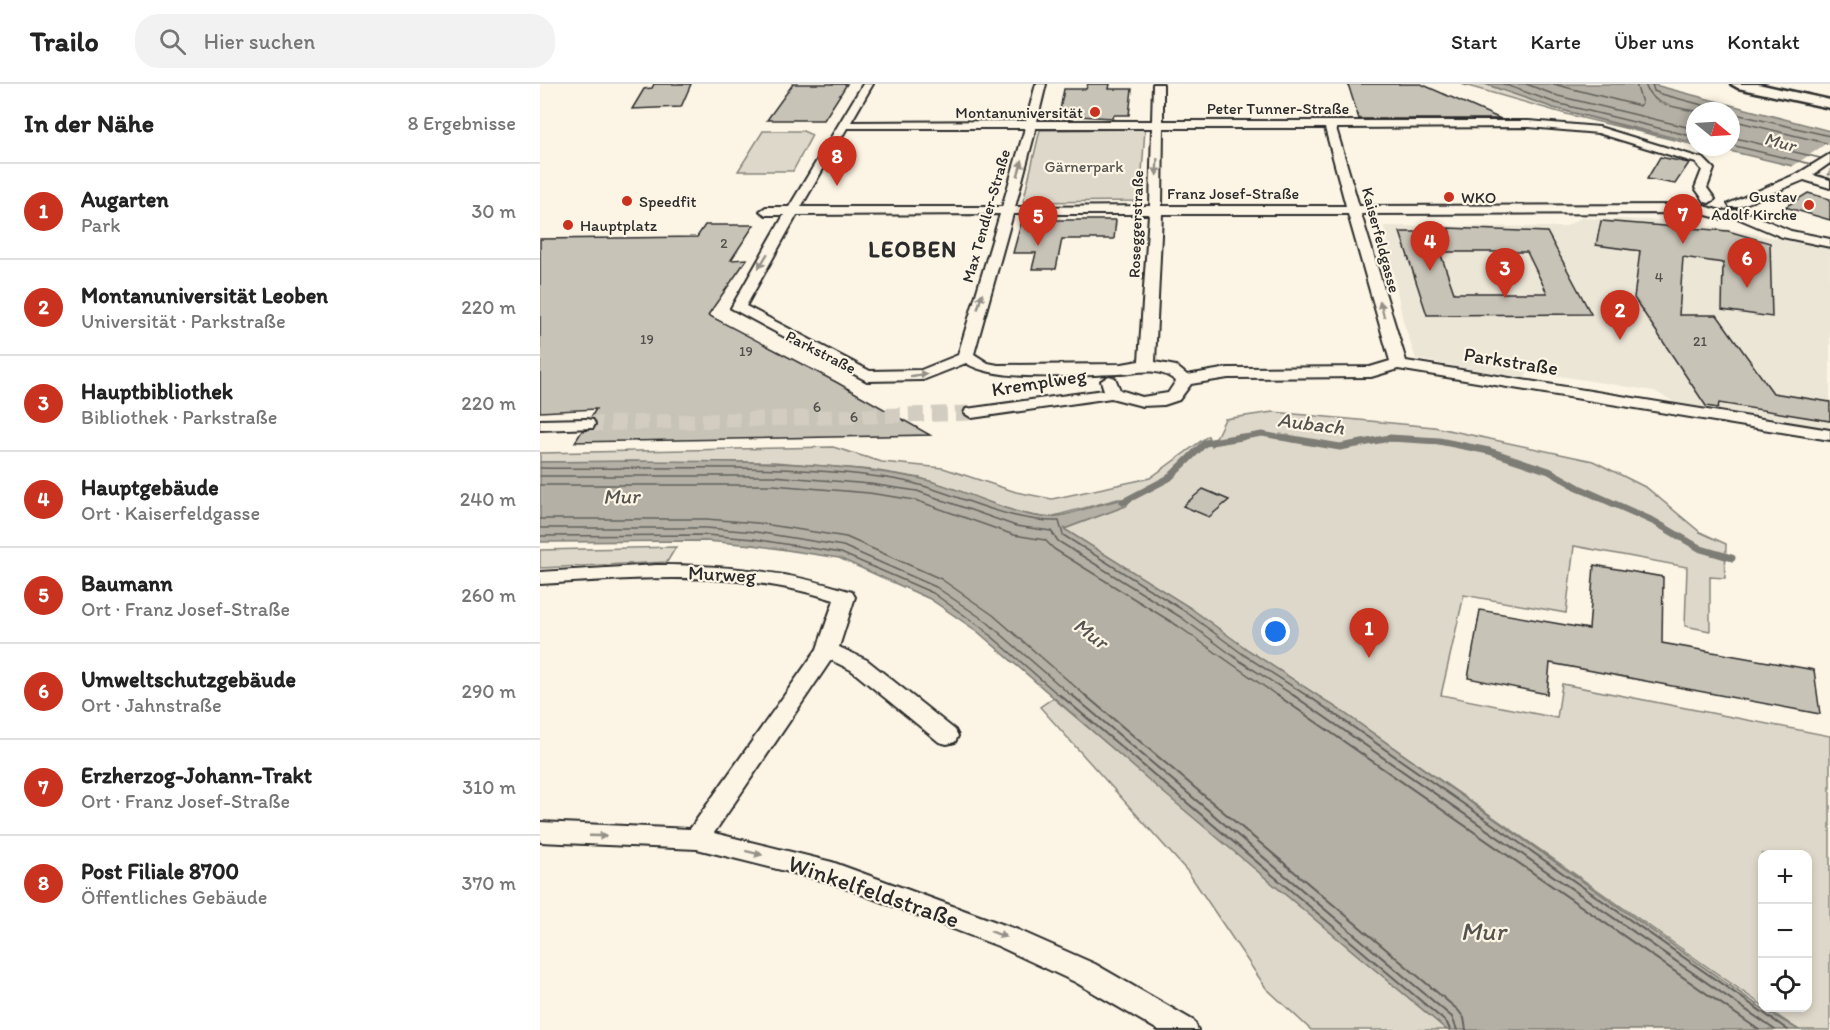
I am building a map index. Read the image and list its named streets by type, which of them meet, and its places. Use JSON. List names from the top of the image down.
{
  "streets": {
    "street": [
      "Peter Tunner-Straße",
      "Franz Josef-Straße",
      "Max Tendler-Straße",
      "Roseggerstraße",
      "Kaiserfeldgasse",
      "Parkstraße",
      "Kremplweg",
      "Murweg",
      "Winkelfeldstraße"
    ]
  },
  "crossings": [
    ["Peter Tunner-Straße", "Franz Josef-Straße"],
    ["Peter Tunner-Straße", "Max Tendler-Straße"],
    ["Peter Tunner-Straße", "Roseggerstraße"],
    ["Peter Tunner-Straße", "Kaiserfeldgasse"],
    ["Franz Josef-Straße", "Max Tendler-Straße"],
    ["Franz Josef-Straße", "Roseggerstraße"],
    ["Franz Josef-Straße", "Kaiserfeldgasse"],
    ["Franz Josef-Straße", "Parkstraße"],
    ["Max Tendler-Straße", "Parkstraße"],
    ["Kaiserfeldgasse", "Parkstraße"],
    ["Murweg", "Winkelfeldstraße"]
  ],
  "one_way": ["Max Tendler-Straße", "Kaiserfeldgasse", "Winkelfeldstraße"],
  "districts": ["LEOBEN"],
  "water": ["Mur", "Aubach"],
  "parks": ["Gärnerpark"],
  "places": [
    "Montanuniversität",
    "WKO",
    "Speedfit",
    "Gustav Adolf Kirche",
    "Hauptplatz"
  ],
  "house_numbers": [
    "2",
    "4",
    "19",
    "21",
    "19",
    "6",
    "6"
  ],
  "north": "right",
  "page": {
    "header": "Trailo",
    "search": "Hier suchen",
    "nav": [
      "Start",
      "Karte",
      "Über uns",
      "Kontakt"
    ],
    "heading": ["In der Nähe", "8 Ergebnisse"],
    "pins": [
      "8",
      "7",
      "5",
      "4",
      "6",
      "3",
      "2",
      "1"
    ],
    "list": [
      {
        "mark": "1",
        "name": "Augarten",
        "note": "Park",
        "value": "30 m"
      },
      {
        "mark": "2",
        "name": "Montanuniversität Leoben",
        "note": "Universität · Parkstraße",
        "value": "220 m"
      },
      {
        "mark": "3",
        "name": "Hauptbibliothek",
        "note": "Bibliothek · Parkstraße",
        "value": "220 m"
      },
      {
        "mark": "4",
        "name": "Hauptgebäude",
        "note": "Ort · Kaiserfeldgasse",
        "value": "240 m"
      },
      {
        "mark": "5",
        "name": "Baumann",
        "note": "Ort · Franz Josef-Straße",
        "value": "260 m"
      },
      {
        "mark": "6",
        "name": "Umweltschutzgebäude",
        "note": "Ort · Jahnstraße",
        "value": "290 m"
      },
      {
        "mark": "7",
        "name": "Erzherzog-Johann-Trakt",
        "note": "Ort · Franz Josef-Straße",
        "value": "310 m"
      },
      {
        "mark": "8",
        "name": "Post Filiale 8700",
        "note": "Öffentliches Gebäude",
        "value": "370 m"
      }
    ],
    "map_buttons": ["+", "−"]
  }
}
